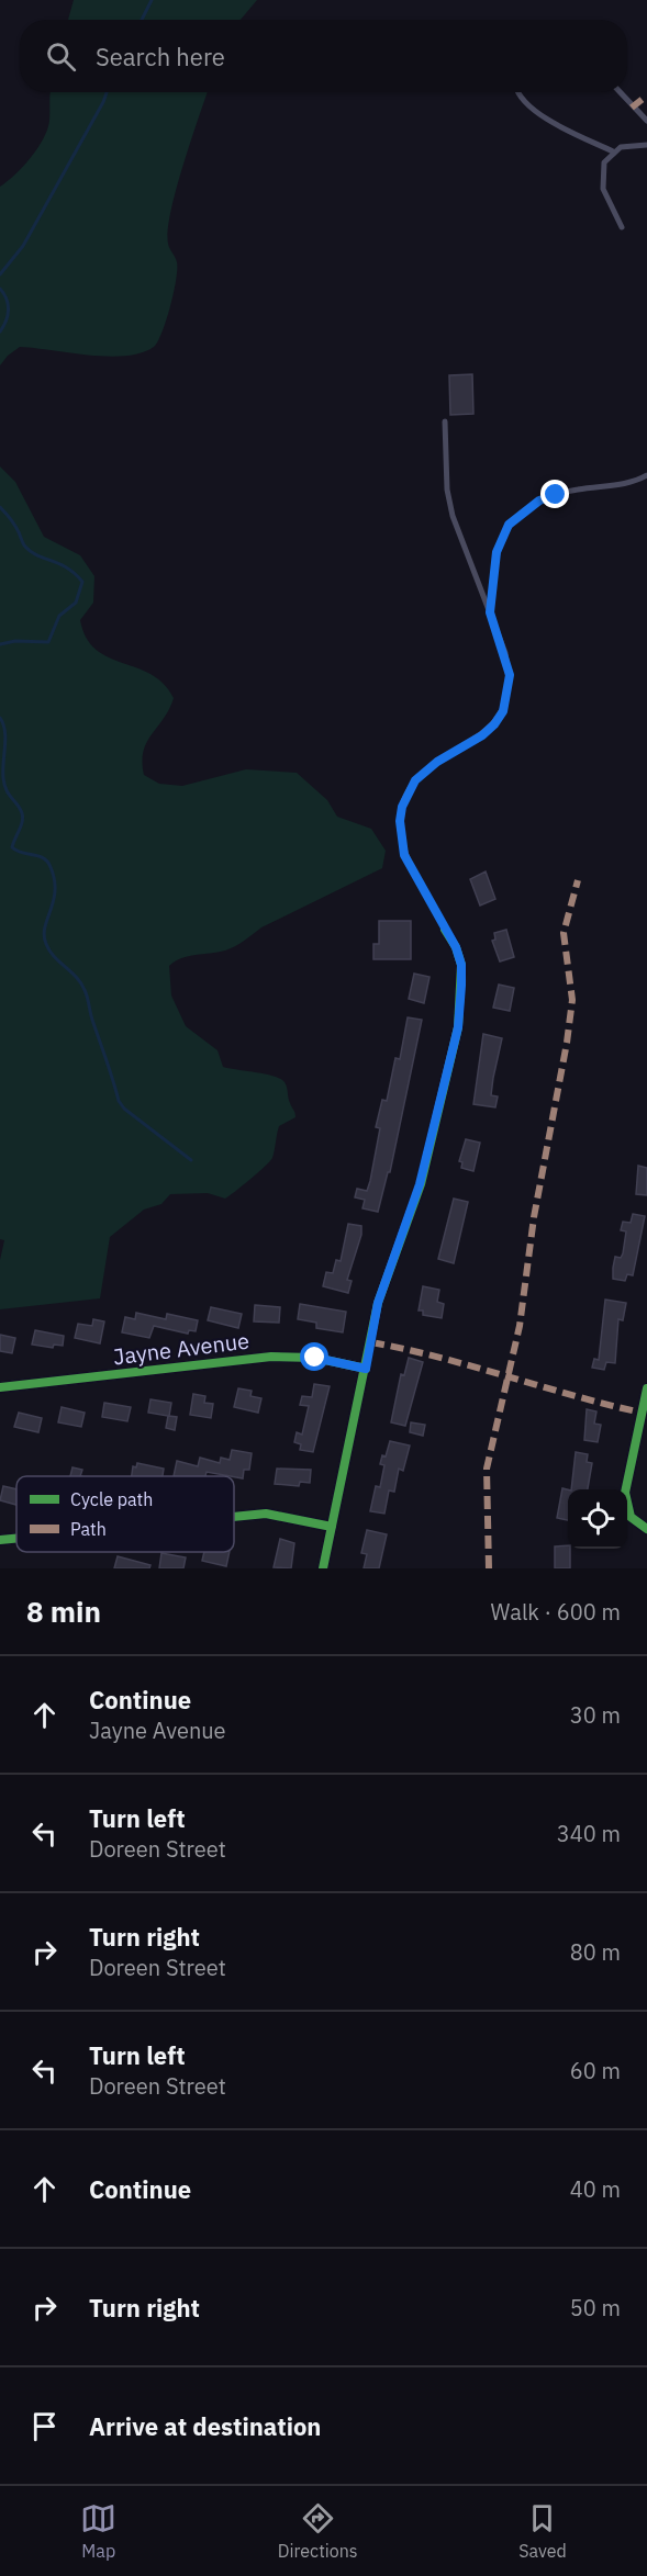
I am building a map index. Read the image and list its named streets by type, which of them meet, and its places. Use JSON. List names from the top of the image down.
{
  "streets": {
    "street": ["Jayne Avenue"]
  },
  "legend": ["Cycle path", "Path"],
  "page": {
    "search": "Search here",
    "heading": ["8 min", "Walk · 600 m"],
    "list": [
      ["Continue", "Jayne Avenue", "30 m"],
      ["Turn left", "Doreen Street", "340 m"],
      ["Turn right", "Doreen Street", "80 m"],
      ["Turn left", "Doreen Street", "60 m"],
      ["Continue", "40 m"],
      ["Turn right", "50 m"],
      "Arrive at destination"
    ],
    "nav": ["Map", "Directions", "Saved"]
  }
}
